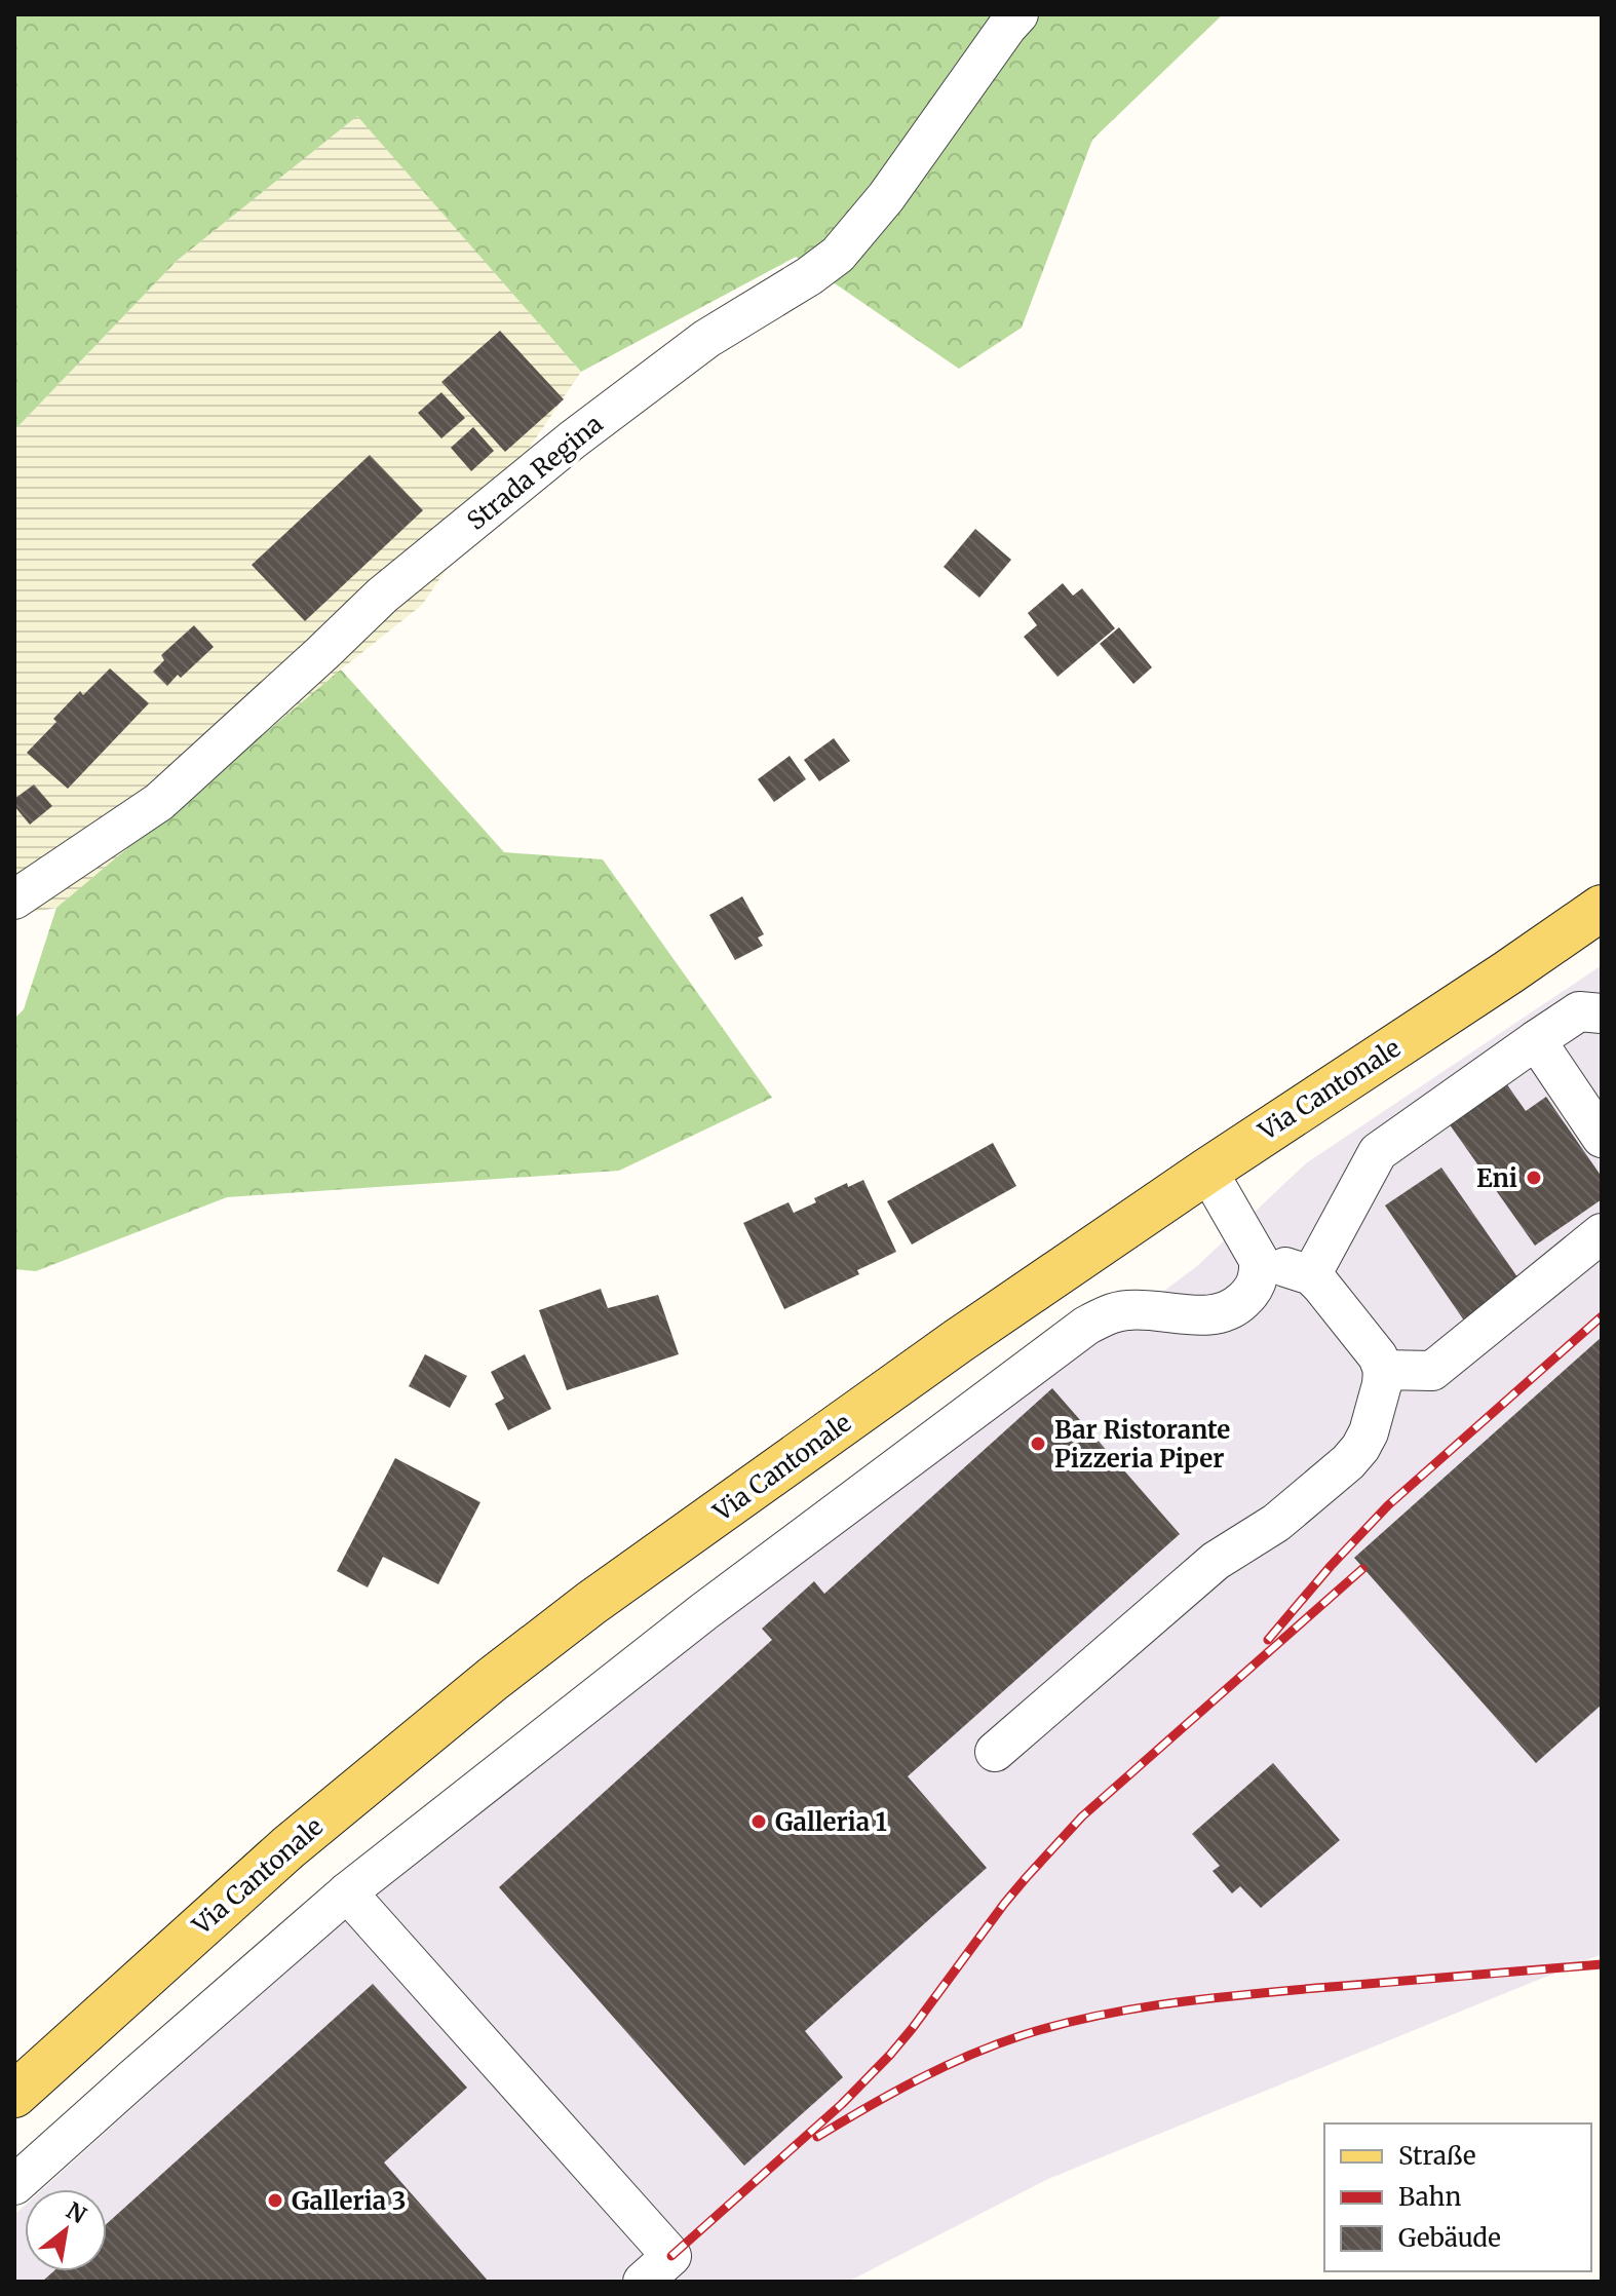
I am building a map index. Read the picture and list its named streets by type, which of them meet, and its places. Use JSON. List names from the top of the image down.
{
  "streets": {
    "main road": ["Via Cantonale"],
    "street": ["Strada Regina"]
  },
  "places": [
    "Eni",
    "Bar Ristorante Pizzeria Piper",
    "Galleria 1",
    "Galleria 3"
  ],
  "legend": ["Straße", "Bahn", "Gebäude"],
  "north": "top right"
}
